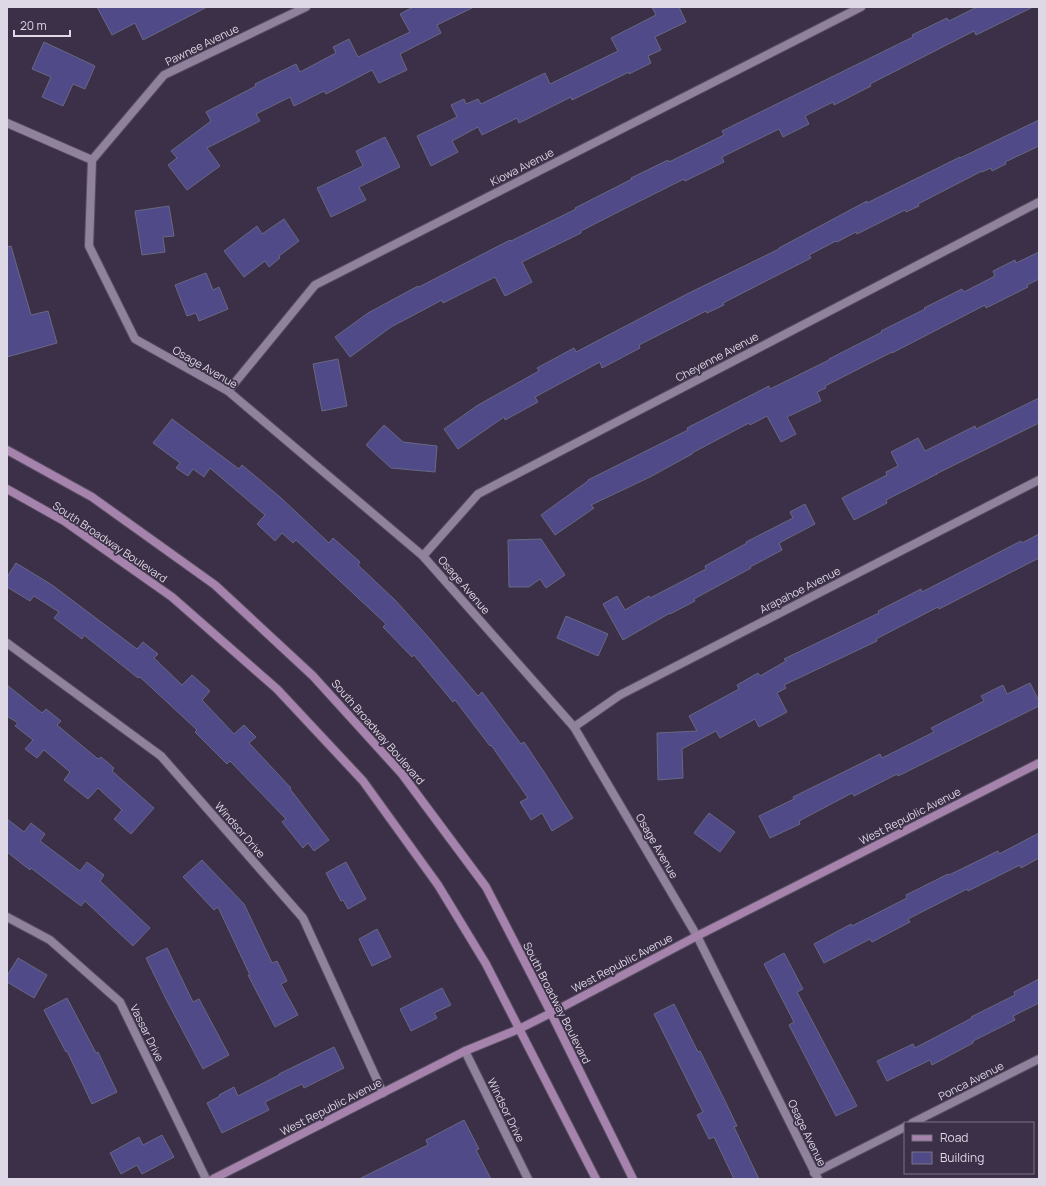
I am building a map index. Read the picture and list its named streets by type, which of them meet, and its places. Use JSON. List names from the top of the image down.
{
  "streets": {
    "main road": ["South Broadway Boulevard", "West Republic Avenue"],
    "street": [
      "Pawnee Avenue",
      "Kiowa Avenue",
      "Cheyenne Avenue",
      "Osage Avenue",
      "Arapahoe Avenue",
      "Windsor Drive",
      "Vassar Drive",
      "Ponca Avenue"
    ]
  },
  "crossings": [
    ["Pawnee Avenue", "Osage Avenue"],
    ["Kiowa Avenue", "Osage Avenue"],
    ["Cheyenne Avenue", "Osage Avenue"],
    ["Osage Avenue", "Arapahoe Avenue"],
    ["Osage Avenue", "West Republic Avenue"],
    ["South Broadway Boulevard", "West Republic Avenue"],
    ["West Republic Avenue", "Windsor Drive"]
  ],
  "legend": ["Road", "Building"],
  "scale_bar": "20 m"
}
